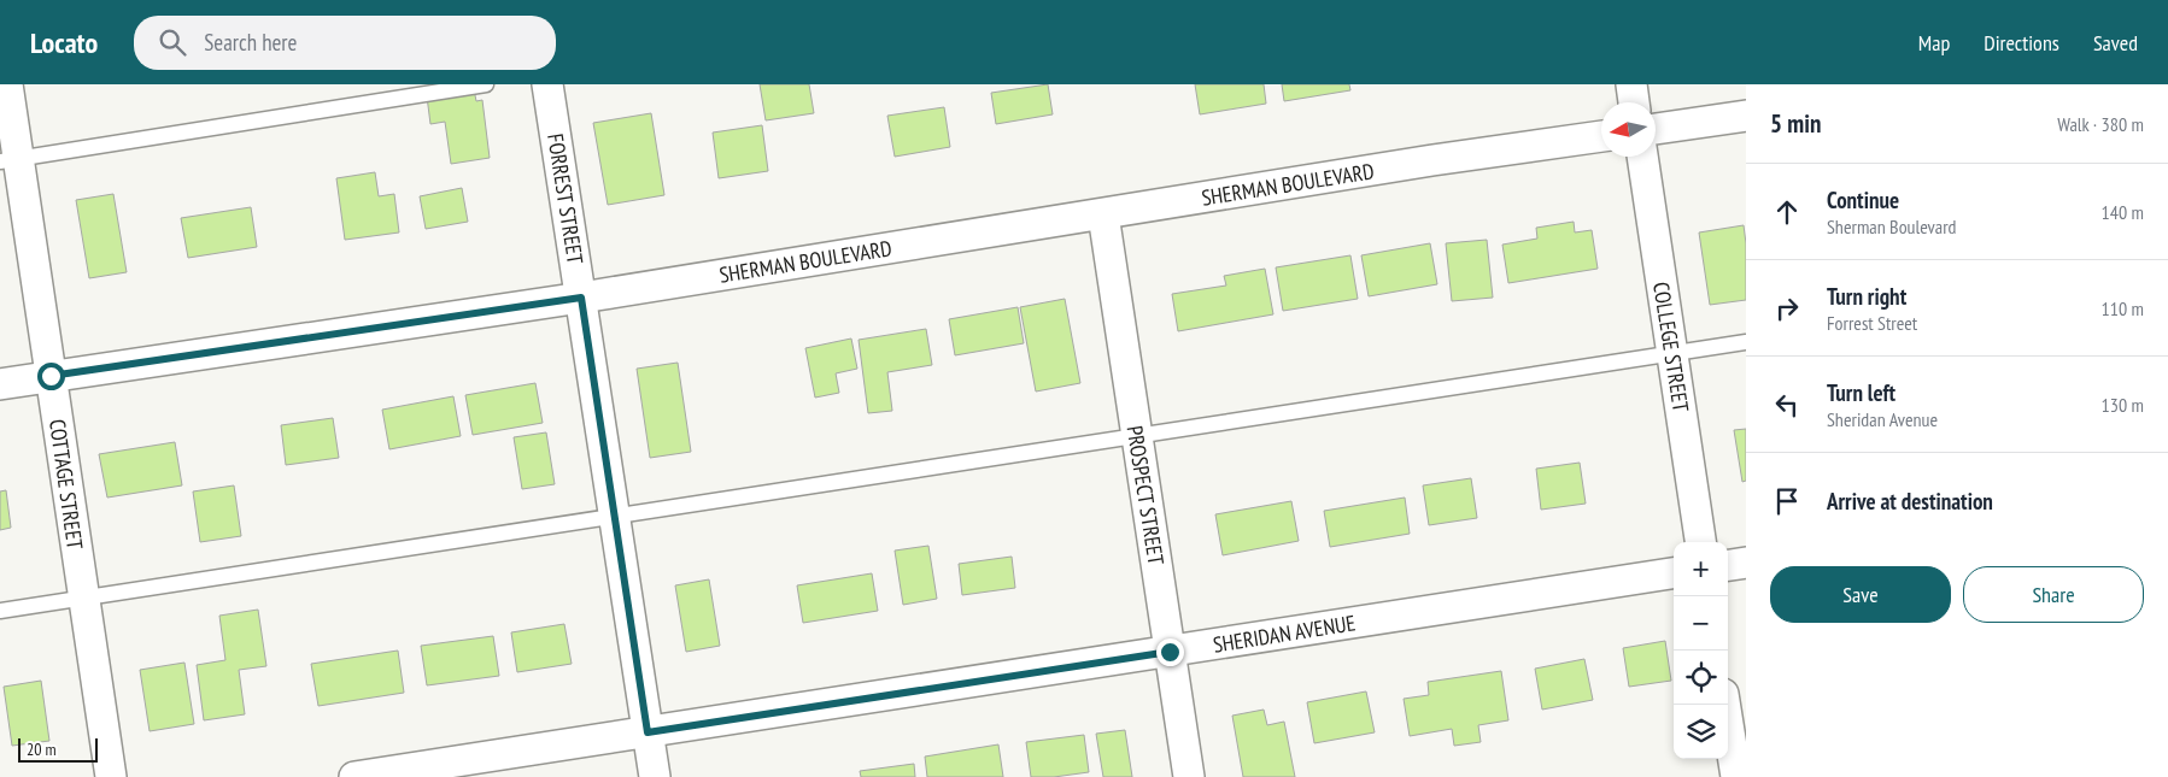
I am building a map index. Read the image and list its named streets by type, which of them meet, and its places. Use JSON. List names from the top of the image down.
{
  "streets": {
    "street": [
      "SHERMAN BOULEVARD",
      "FORREST STREET",
      "COLLEGE STREET",
      "COTTAGE STREET",
      "PROSPECT STREET",
      "SHERIDAN AVENUE"
    ]
  },
  "crossings": [
    ["SHERMAN BOULEVARD", "FORREST STREET"],
    ["SHERMAN BOULEVARD", "COTTAGE STREET"],
    ["SHERMAN BOULEVARD", "PROSPECT STREET"],
    ["FORREST STREET", "SHERIDAN AVENUE"],
    ["PROSPECT STREET", "SHERIDAN AVENUE"]
  ],
  "scale_bar": "20 m",
  "north": "left",
  "page": {
    "header": "Locato",
    "search": "Search here",
    "nav": ["Map", "Directions", "Saved"],
    "heading": ["5 min", "Walk · 380 m"],
    "list": [
      ["Continue", "Sherman Boulevard", "140 m"],
      ["Turn right", "Forrest Street", "110 m"],
      ["Turn left", "Sheridan Avenue", "130 m"],
      "Arrive at destination"
    ],
    "map_buttons": ["+", "−"],
    "buttons": ["Save", "Share"],
    "scale": "20 m"
  }
}
